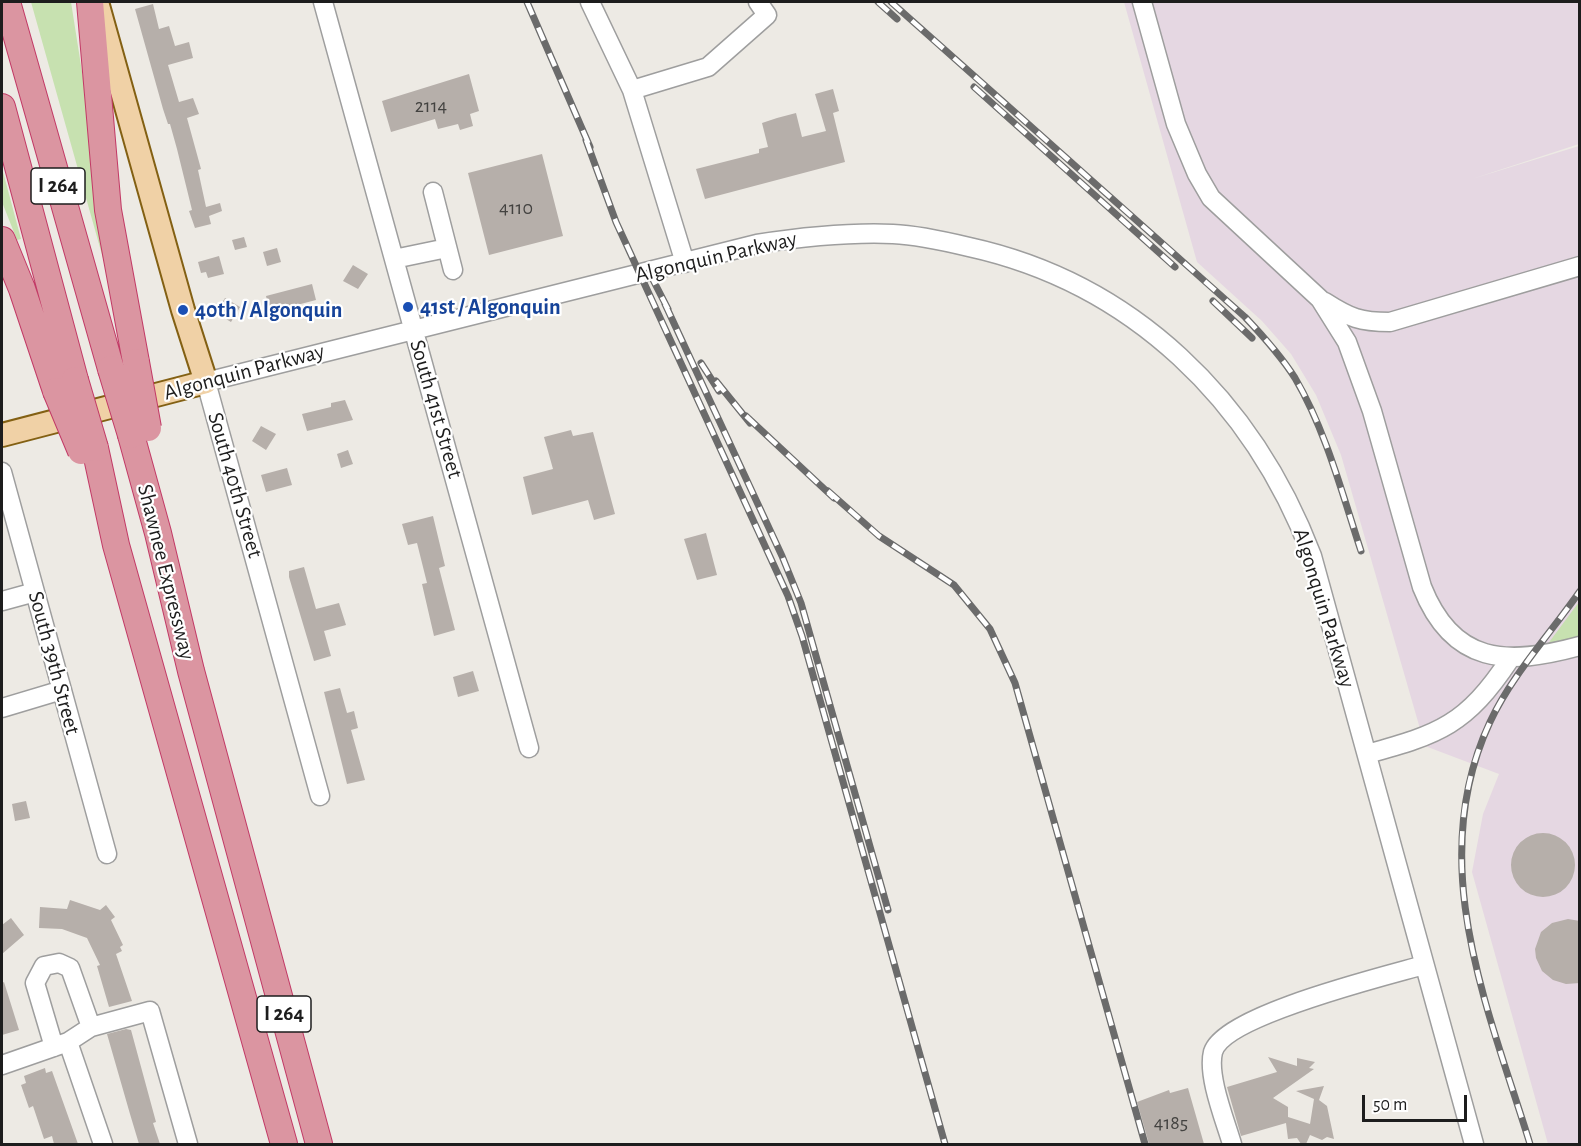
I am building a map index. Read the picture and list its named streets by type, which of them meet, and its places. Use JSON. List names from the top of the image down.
{
  "streets": {
    "highway": ["I 264", "Shawnee Expressway"],
    "main road": ["Algonquin Parkway", "South 40th Street"],
    "street": ["South 41st Street", "South 39th Street"]
  },
  "crossings": [
    ["I 264", "Shawnee Expressway"],
    ["Algonquin Parkway", "South 41st Street"],
    ["Algonquin Parkway", "South 40th Street"]
  ],
  "places": ["41st / Algonquin", "40th / Algonquin"],
  "house_numbers": ["2114", "4110", "4185"],
  "scale_bar": "50 m"
}
